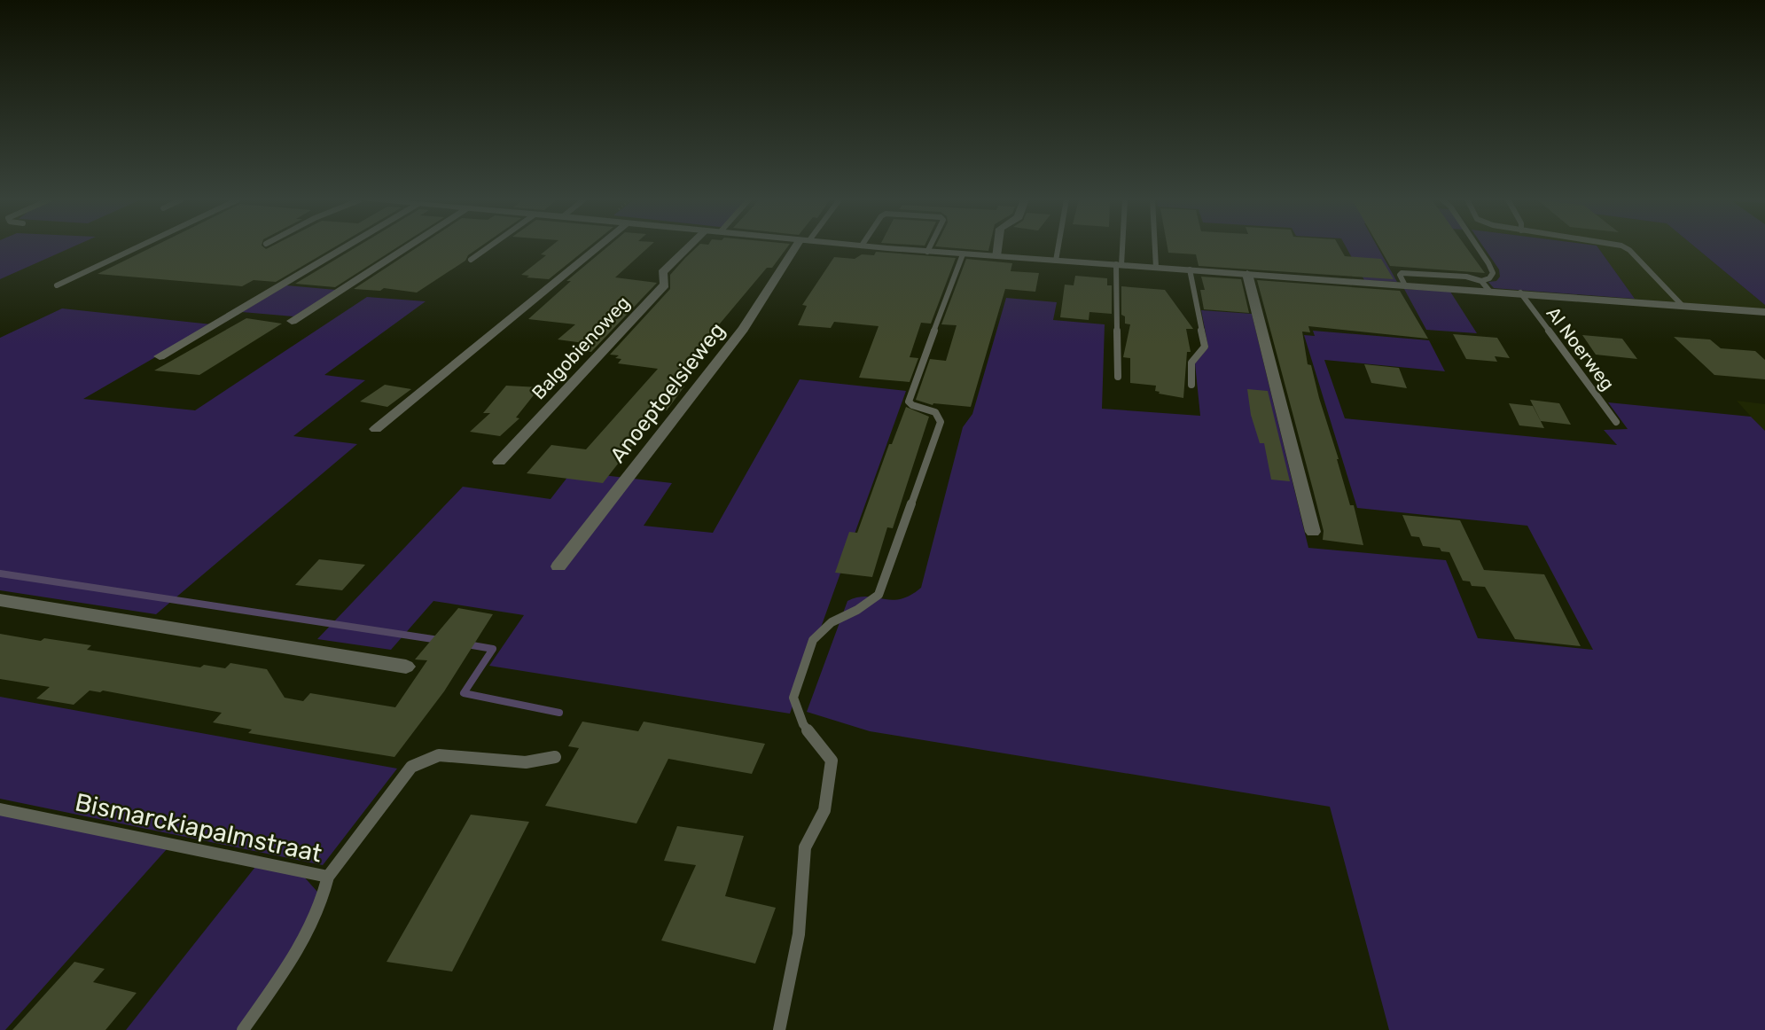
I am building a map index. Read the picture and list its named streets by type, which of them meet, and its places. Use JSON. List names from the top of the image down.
{
  "streets": {
    "street": ["Balgobienoweg", "Anoeptoelsieweg"],
    "lane": ["Al Noerweg", "Bismarckiapalmstraat"]
  }
}
